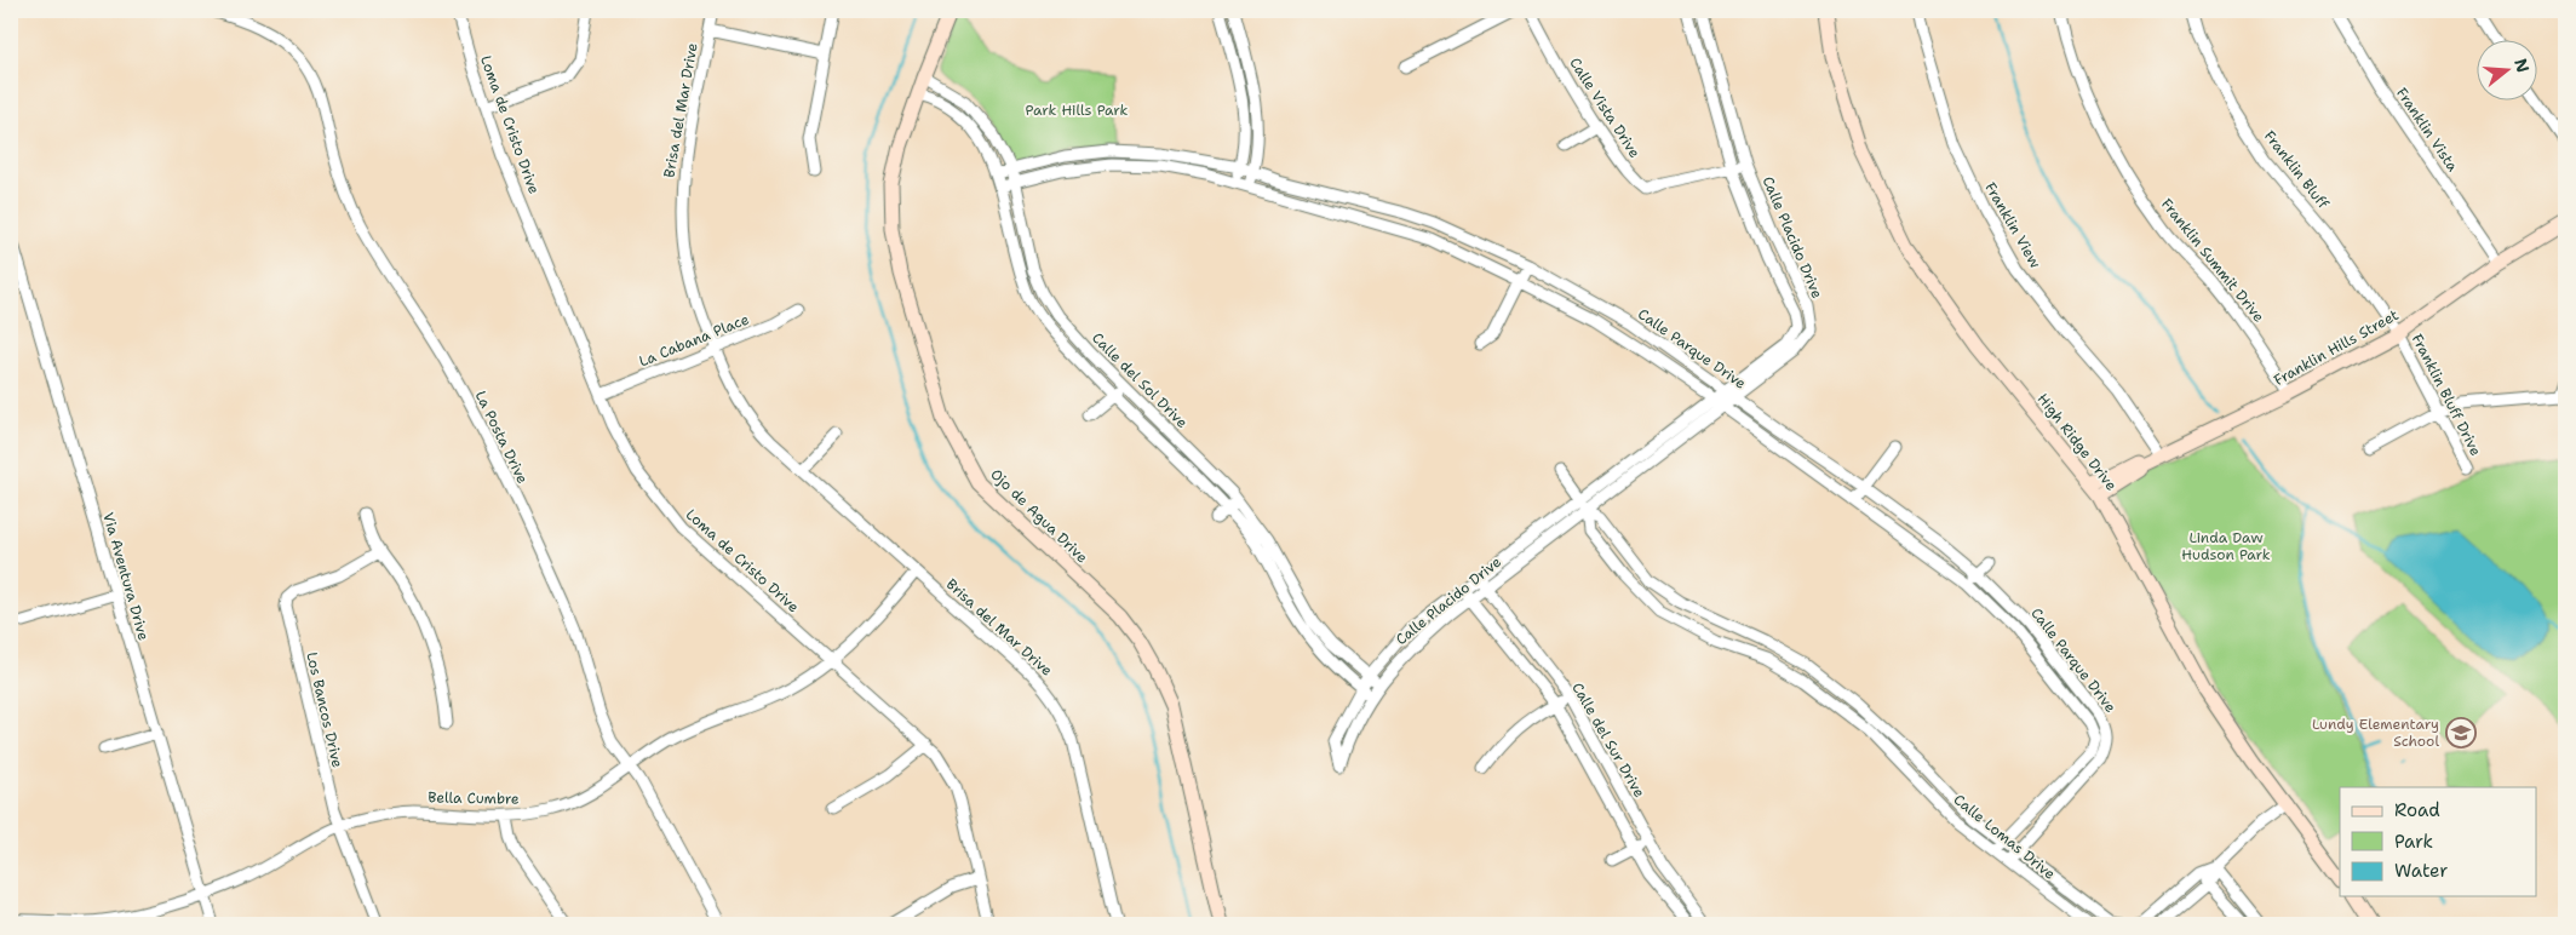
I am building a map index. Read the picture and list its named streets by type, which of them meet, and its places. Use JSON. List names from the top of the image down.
{
  "streets": {
    "street": [
      "Calle Vista Drive",
      "Brisa del Mar Drive",
      "Loma de Cristo Drive",
      "Franklin Vista",
      "Franklin Bluff",
      "Franklin View",
      "Calle Placido Drive",
      "Franklin Summit Drive",
      "La Cabana Place",
      "Franklin Hills Street",
      "Calle Parque Drive",
      "Calle del Sol Drive",
      "Franklin Bluff Drive",
      "La Posta Drive",
      "High Ridge Drive",
      "Ojo de Agua Drive",
      "Via Aventura Drive",
      "Los Bancos Drive",
      "Calle del Sur Drive",
      "Bella Cumbre",
      "Calle Lomas Drive"
    ]
  },
  "crossings": [
    ["Calle Vista Drive", "Calle Placido Drive"],
    ["Brisa del Mar Drive", "La Cabana Place"],
    ["Brisa del Mar Drive", "Bella Cumbre"],
    ["Loma de Cristo Drive", "La Cabana Place"],
    ["Loma de Cristo Drive", "Bella Cumbre"],
    ["Franklin Vista", "Franklin Hills Street"],
    ["Franklin Bluff", "Franklin Hills Street"],
    ["Franklin Bluff", "Franklin Bluff Drive"],
    ["Franklin View", "Franklin Hills Street"],
    ["Calle Placido Drive", "Calle Parque Drive"],
    ["Calle Placido Drive", "Calle del Sol Drive"],
    ["Calle Placido Drive", "Calle del Sur Drive"],
    ["Calle Placido Drive", "Calle Lomas Drive"],
    ["Franklin Summit Drive", "Franklin Hills Street"],
    ["Franklin Hills Street", "Franklin Bluff Drive"],
    ["Franklin Hills Street", "High Ridge Drive"],
    ["Calle Parque Drive", "Calle del Sol Drive"],
    ["Calle Parque Drive", "Calle Lomas Drive"],
    ["Calle del Sol Drive", "Ojo de Agua Drive"],
    ["La Posta Drive", "Bella Cumbre"],
    ["Via Aventura Drive", "Bella Cumbre"],
    ["Los Bancos Drive", "Bella Cumbre"]
  ],
  "parks": ["Park Hills Park", "Linda Daw Hudson Park"],
  "places": {
    "school or university": ["Lundy Elementary School"]
  },
  "legend": ["Road", "Park", "Water"],
  "north": "right"
}
